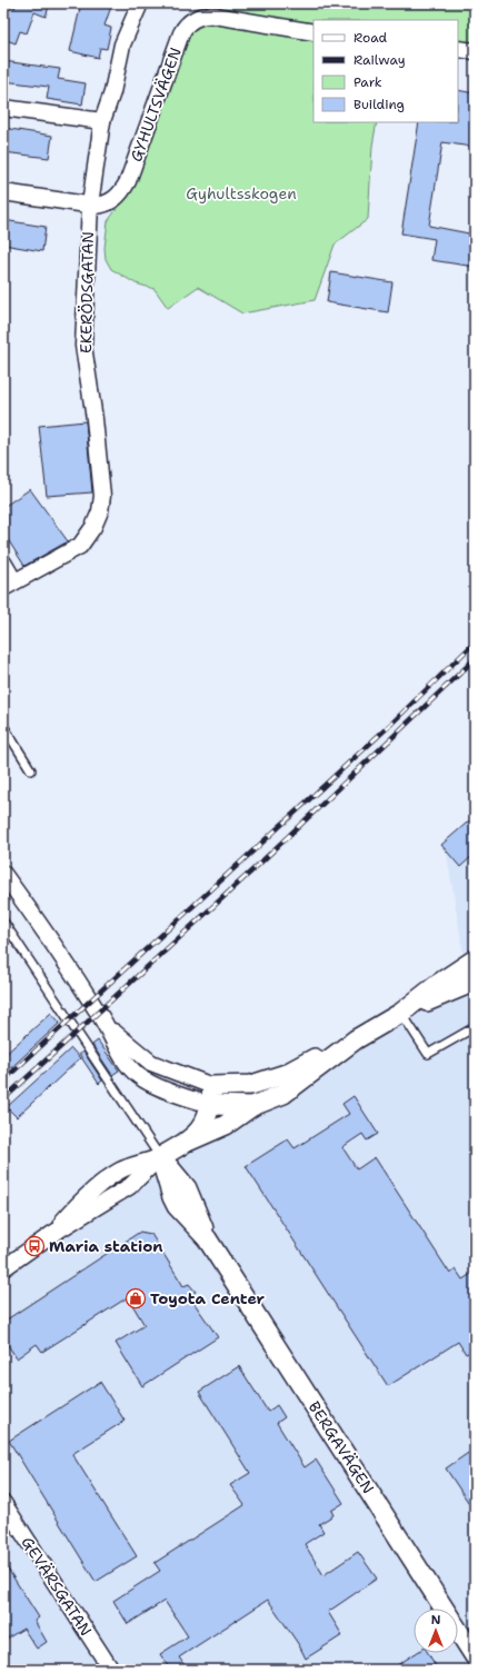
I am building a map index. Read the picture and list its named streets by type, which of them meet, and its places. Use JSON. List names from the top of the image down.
{
  "streets": {
    "street": [
      "GYHULTSVÄGEN",
      "EKERÖDSGATAN",
      "BERGAVÄGEN",
      "GEVÄRSGATAN"
    ]
  },
  "crossings": [
    ["GYHULTSVÄGEN", "EKERÖDSGATAN"]
  ],
  "parks": ["Gyhultsskogen"],
  "places": {
    "bus stop": ["Maria station"],
    "shop": ["Toyota Center"]
  },
  "legend": [
    "Road",
    "Railway",
    "Park",
    "Building"
  ],
  "north": "top"
}
